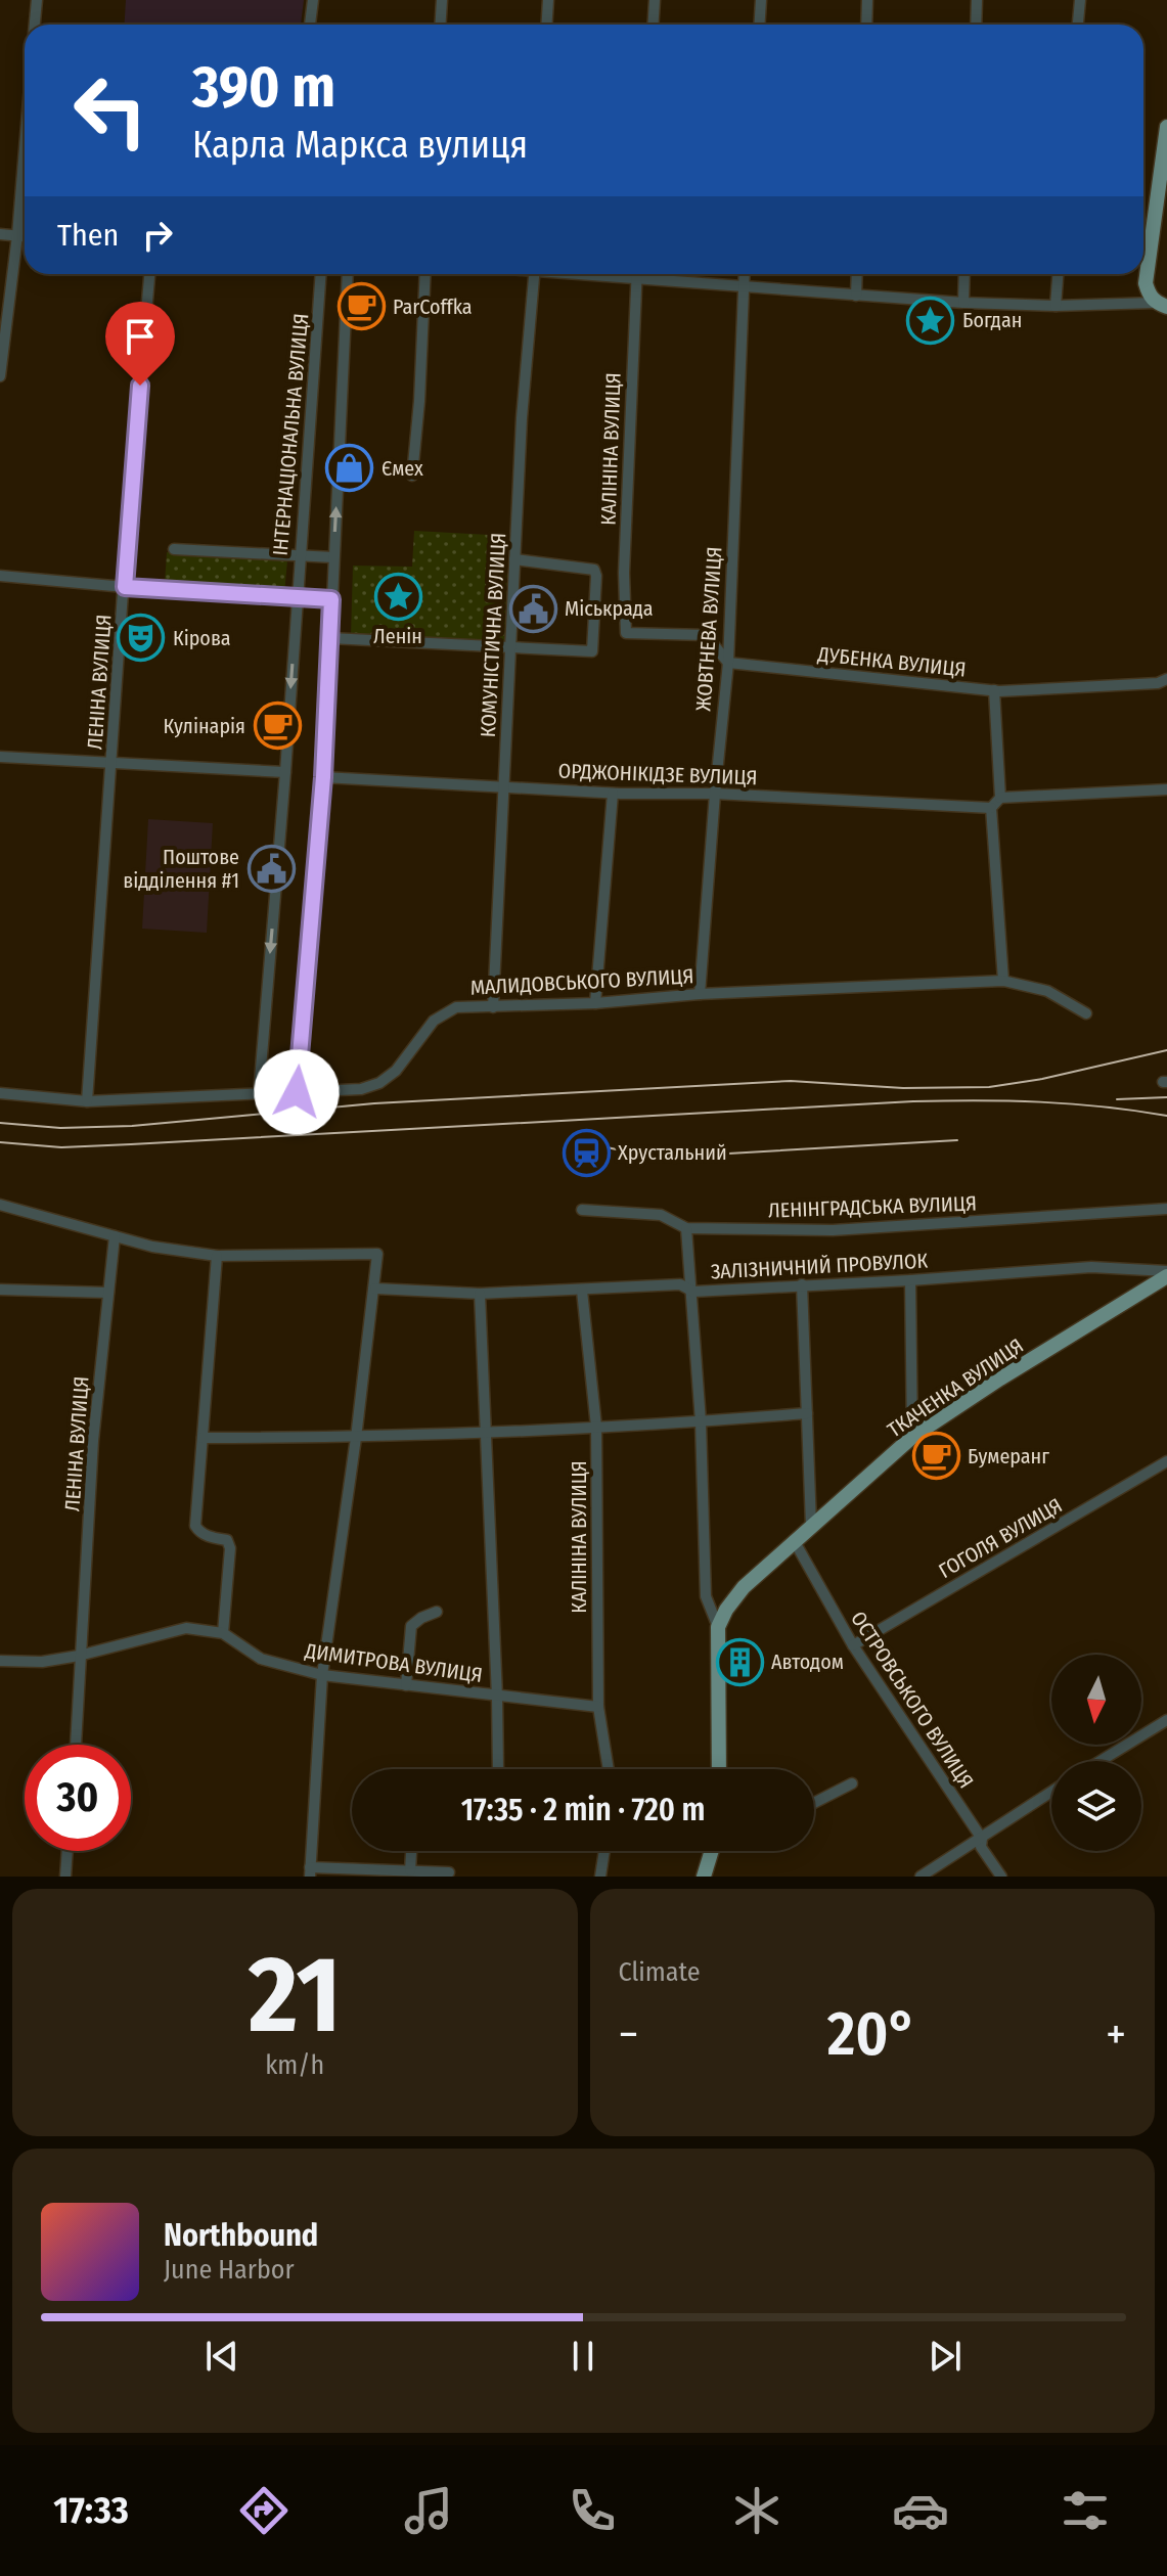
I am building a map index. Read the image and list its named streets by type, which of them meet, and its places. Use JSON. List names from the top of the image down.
{
  "streets": {
    "main road": ["ТКАЧЕНКА ВУЛИЦЯ"],
    "street": [
      "ІНТЕРНАЦІОНАЛЬНА ВУЛИЦЯ",
      "КАЛІНІНА ВУЛИЦЯ",
      "ЖОВТНЕВА ВУЛИЦЯ",
      "КОМУНІСТИЧНА ВУЛИЦЯ",
      "ДУБЕНКА ВУЛИЦЯ",
      "ЛЕНІНА ВУЛИЦЯ",
      "ОРДЖОНІКІДЗЕ ВУЛИЦЯ",
      "МАЛИДОВСЬКОГО ВУЛИЦЯ",
      "ЛЕНІНГРАДСЬКА ВУЛИЦЯ",
      "ЗАЛІЗНИЧНИЙ ПРОВУЛОК",
      "ГОГОЛЯ ВУЛИЦЯ",
      "ДИМИТРОВА ВУЛИЦЯ",
      "ОСТРОВСЬКОГО ВУЛИЦЯ"
    ]
  },
  "crossings": [
    ["ІНТЕРНАЦІОНАЛЬНА ВУЛИЦЯ", "МАЛИДОВСЬКОГО ВУЛИЦЯ"],
    ["КАЛІНІНА ВУЛИЦЯ", "ЖОВТНЕВА ВУЛИЦЯ"],
    ["КАЛІНІНА ВУЛИЦЯ", "ДУБЕНКА ВУЛИЦЯ"],
    ["КАЛІНІНА ВУЛИЦЯ", "ЗАЛІЗНИЧНИЙ ПРОВУЛОК"],
    ["КАЛІНІНА ВУЛИЦЯ", "ДИМИТРОВА ВУЛИЦЯ"],
    ["ЖОВТНЕВА ВУЛИЦЯ", "ДУБЕНКА ВУЛИЦЯ"],
    ["ЖОВТНЕВА ВУЛИЦЯ", "ОРДЖОНІКІДЗЕ ВУЛИЦЯ"],
    ["ЖОВТНЕВА ВУЛИЦЯ", "МАЛИДОВСЬКОГО ВУЛИЦЯ"],
    ["КОМУНІСТИЧНА ВУЛИЦЯ", "ОРДЖОНІКІДЗЕ ВУЛИЦЯ"],
    ["КОМУНІСТИЧНА ВУЛИЦЯ", "МАЛИДОВСЬКОГО ВУЛИЦЯ"],
    ["ЛЕНІНА ВУЛИЦЯ", "МАЛИДОВСЬКОГО ВУЛИЦЯ"],
    ["ЛЕНІНА ВУЛИЦЯ", "ДИМИТРОВА ВУЛИЦЯ"],
    ["ЗАЛІЗНИЧНИЙ ПРОВУЛОК", "ТКАЧЕНКА ВУЛИЦЯ"],
    ["ТКАЧЕНКА ВУЛИЦЯ", "ОСТРОВСЬКОГО ВУЛИЦЯ"],
    ["ГОГОЛЯ ВУЛИЦЯ", "ОСТРОВСЬКОГО ВУЛИЦЯ"]
  ],
  "places": {
    "cafe": ["ParCoffka", "Кулінарія", "Бумеранг"],
    "place": ["Богдан", "Ленін"],
    "shop": ["Ємех"],
    "public building": ["Міськрада", "Поштове відділення #1"],
    "theatre": ["Кірова"],
    "station": ["Хрустальний"],
    "building": ["Автодом"]
  },
  "north": "bottom",
  "page": {
    "turn": ["390 m", "Карла Маркса вулиця"],
    "then": "Then",
    "limit": "30",
    "trip": "17:35 · 2 min · 720 m",
    "tile": [
      ["21", "km/h"],
      "Climate"
    ],
    "heat": ["−", "20°", "+"],
    "song": ["Northbound", "June Harbor"],
    "tabs": "17:33"
  }
}
